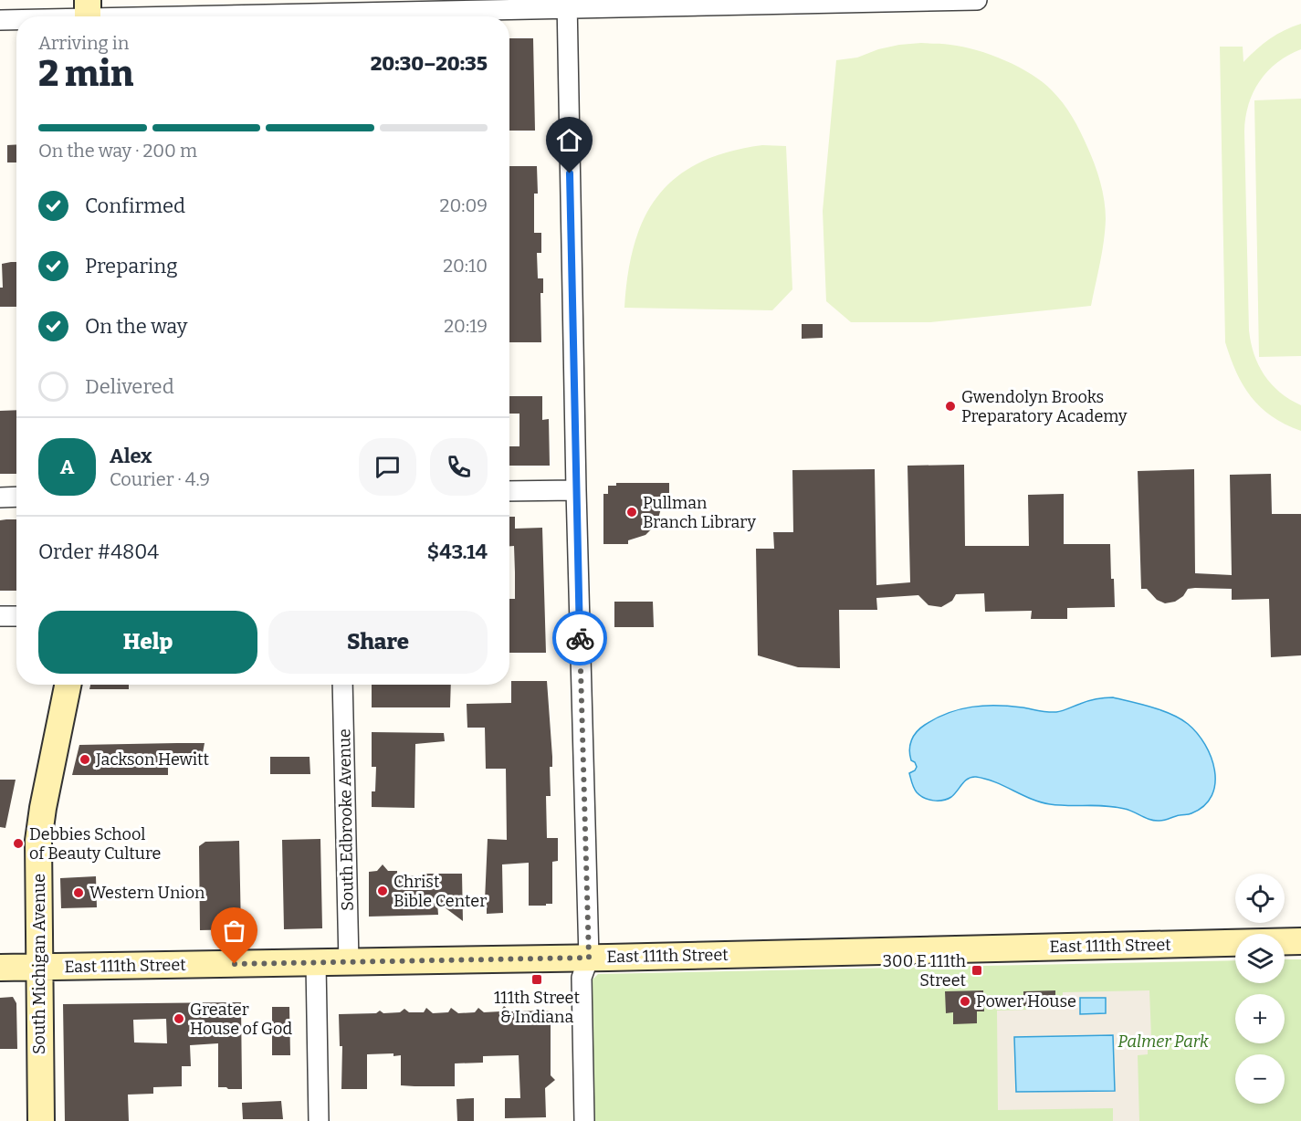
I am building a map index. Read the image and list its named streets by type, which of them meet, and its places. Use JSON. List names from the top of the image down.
{
  "streets": {
    "main road": ["East 111th Street", "South Michigan Avenue"],
    "street": ["South Edbrooke Avenue"]
  },
  "crossings": [
    ["South Edbrooke Avenue", "East 111th Street"],
    ["East 111th Street", "South Michigan Avenue"]
  ],
  "parks": ["Palmer Park"],
  "places": {
    "other": [
      "Gwendolyn Brooks Preparatory Academy",
      "Pullman Branch Library",
      "Jackson Hewitt",
      "Debbies School of Beauty Culture",
      "Christ Bible Center",
      "Western Union",
      "Power House",
      "Greater House of God"
    ],
    "transit": ["300 E 111th Street", "111th Street & Indiana"]
  },
  "page": {
    "heading": ["2 min", "Arriving in", "20:30–20:35"],
    "panel": [
      "Alex",
      "Courier · 4.9",
      "Order #4804",
      "$43.14"
    ],
    "bar": "On the way · 200 m",
    "list": [
      ["Confirmed", "20:09"],
      ["Preparing", "20:10"],
      ["On the way", "20:19"],
      "Delivered"
    ],
    "round": "A",
    "buttons": ["Help", "Share"],
    "map_buttons": ["+", "−"]
  }
}
